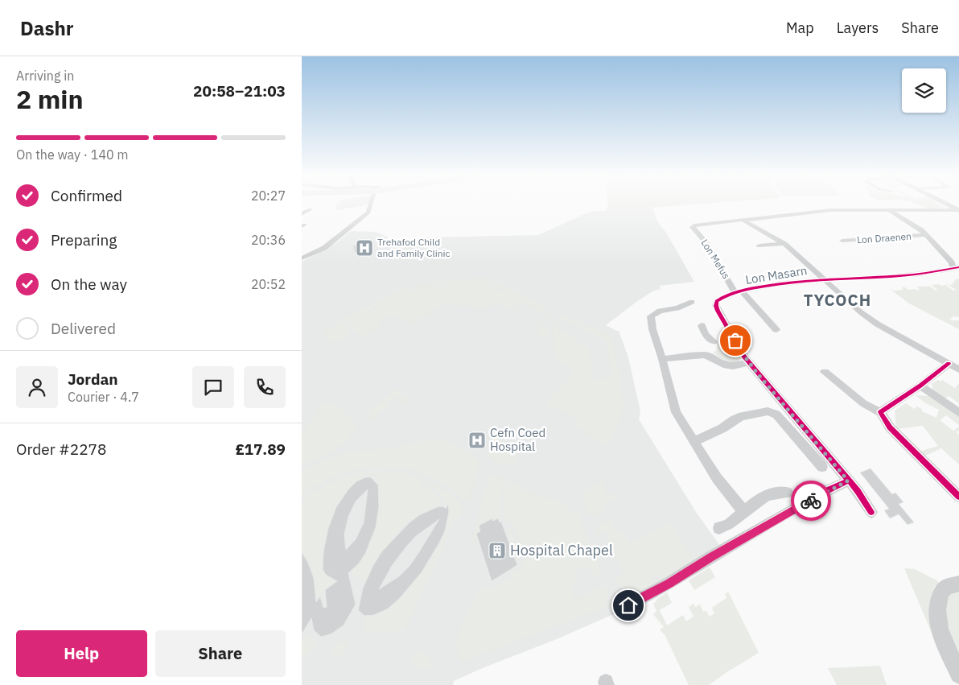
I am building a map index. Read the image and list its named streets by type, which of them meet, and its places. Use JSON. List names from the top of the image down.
{
  "streets": {
    "street": ["Lon Draenen", "Lon Mefus", "Lon Masarn"]
  },
  "crossings": [
    ["Lon Mefus", "Lon Masarn"]
  ],
  "districts": ["TYCOCH"],
  "places": {
    "hospital": ["Trehafod Child and Family Clinic", "Cefn Coed Hospital"],
    "building": ["Hospital Chapel"]
  },
  "page": {
    "header": "Dashr",
    "nav": ["Map", "Layers", "Share"],
    "heading": ["2 min", "Arriving in", "20:58–21:03"],
    "panel": [
      "Jordan",
      "Courier · 4.7",
      "Order #2278",
      "£17.89"
    ],
    "bar": "On the way · 140 m",
    "list": [
      ["Confirmed", "20:27"],
      ["Preparing", "20:36"],
      ["On the way", "20:52"],
      "Delivered"
    ],
    "buttons": ["Help", "Share"]
  }
}
